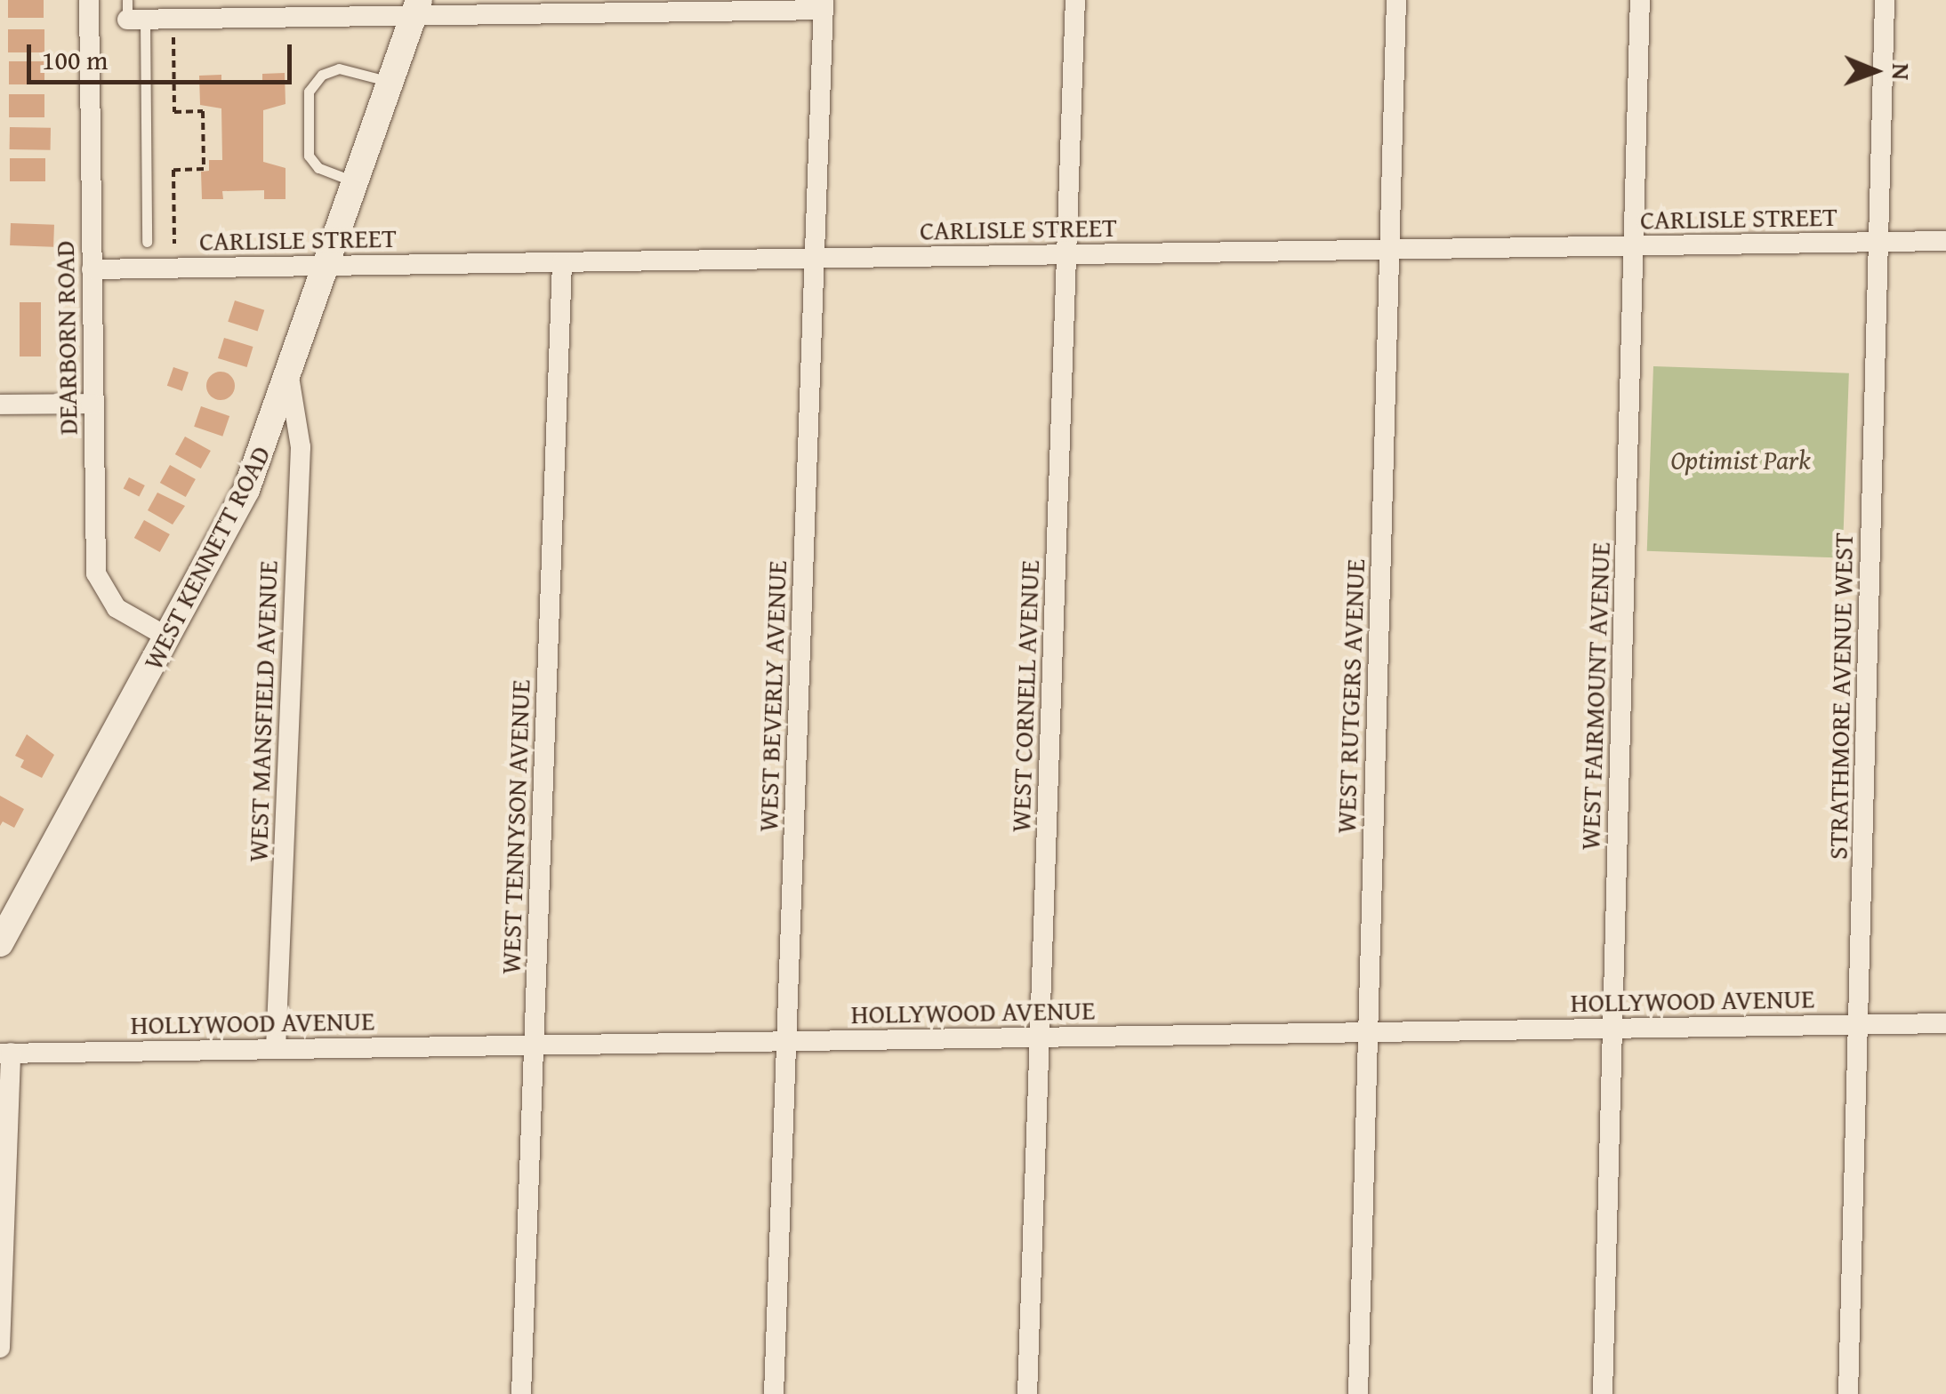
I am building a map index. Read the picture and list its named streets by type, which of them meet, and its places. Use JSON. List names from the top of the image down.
{
  "streets": {
    "street": [
      "CARLISLE STREET",
      "DEARBORN ROAD",
      "WEST KENNETT ROAD",
      "WEST BEVERLY AVENUE",
      "WEST CORNELL AVENUE",
      "WEST RUTGERS AVENUE",
      "WEST FAIRMOUNT AVENUE",
      "STRATHMORE AVENUE WEST",
      "WEST MANSFIELD AVENUE",
      "WEST TENNYSON AVENUE",
      "HOLLYWOOD AVENUE"
    ]
  },
  "crossings": [
    ["CARLISLE STREET", "DEARBORN ROAD"],
    ["CARLISLE STREET", "WEST KENNETT ROAD"],
    ["CARLISLE STREET", "WEST BEVERLY AVENUE"],
    ["CARLISLE STREET", "WEST CORNELL AVENUE"],
    ["CARLISLE STREET", "WEST RUTGERS AVENUE"],
    ["CARLISLE STREET", "WEST FAIRMOUNT AVENUE"],
    ["CARLISLE STREET", "STRATHMORE AVENUE WEST"],
    ["CARLISLE STREET", "WEST TENNYSON AVENUE"],
    ["DEARBORN ROAD", "WEST KENNETT ROAD"],
    ["WEST KENNETT ROAD", "WEST MANSFIELD AVENUE"],
    ["WEST BEVERLY AVENUE", "HOLLYWOOD AVENUE"],
    ["WEST CORNELL AVENUE", "HOLLYWOOD AVENUE"],
    ["WEST RUTGERS AVENUE", "HOLLYWOOD AVENUE"],
    ["WEST FAIRMOUNT AVENUE", "HOLLYWOOD AVENUE"],
    ["STRATHMORE AVENUE WEST", "HOLLYWOOD AVENUE"],
    ["WEST MANSFIELD AVENUE", "HOLLYWOOD AVENUE"],
    ["WEST TENNYSON AVENUE", "HOLLYWOOD AVENUE"]
  ],
  "parks": ["Optimist Park"],
  "scale_bar": "100 m",
  "north": "right"
}
